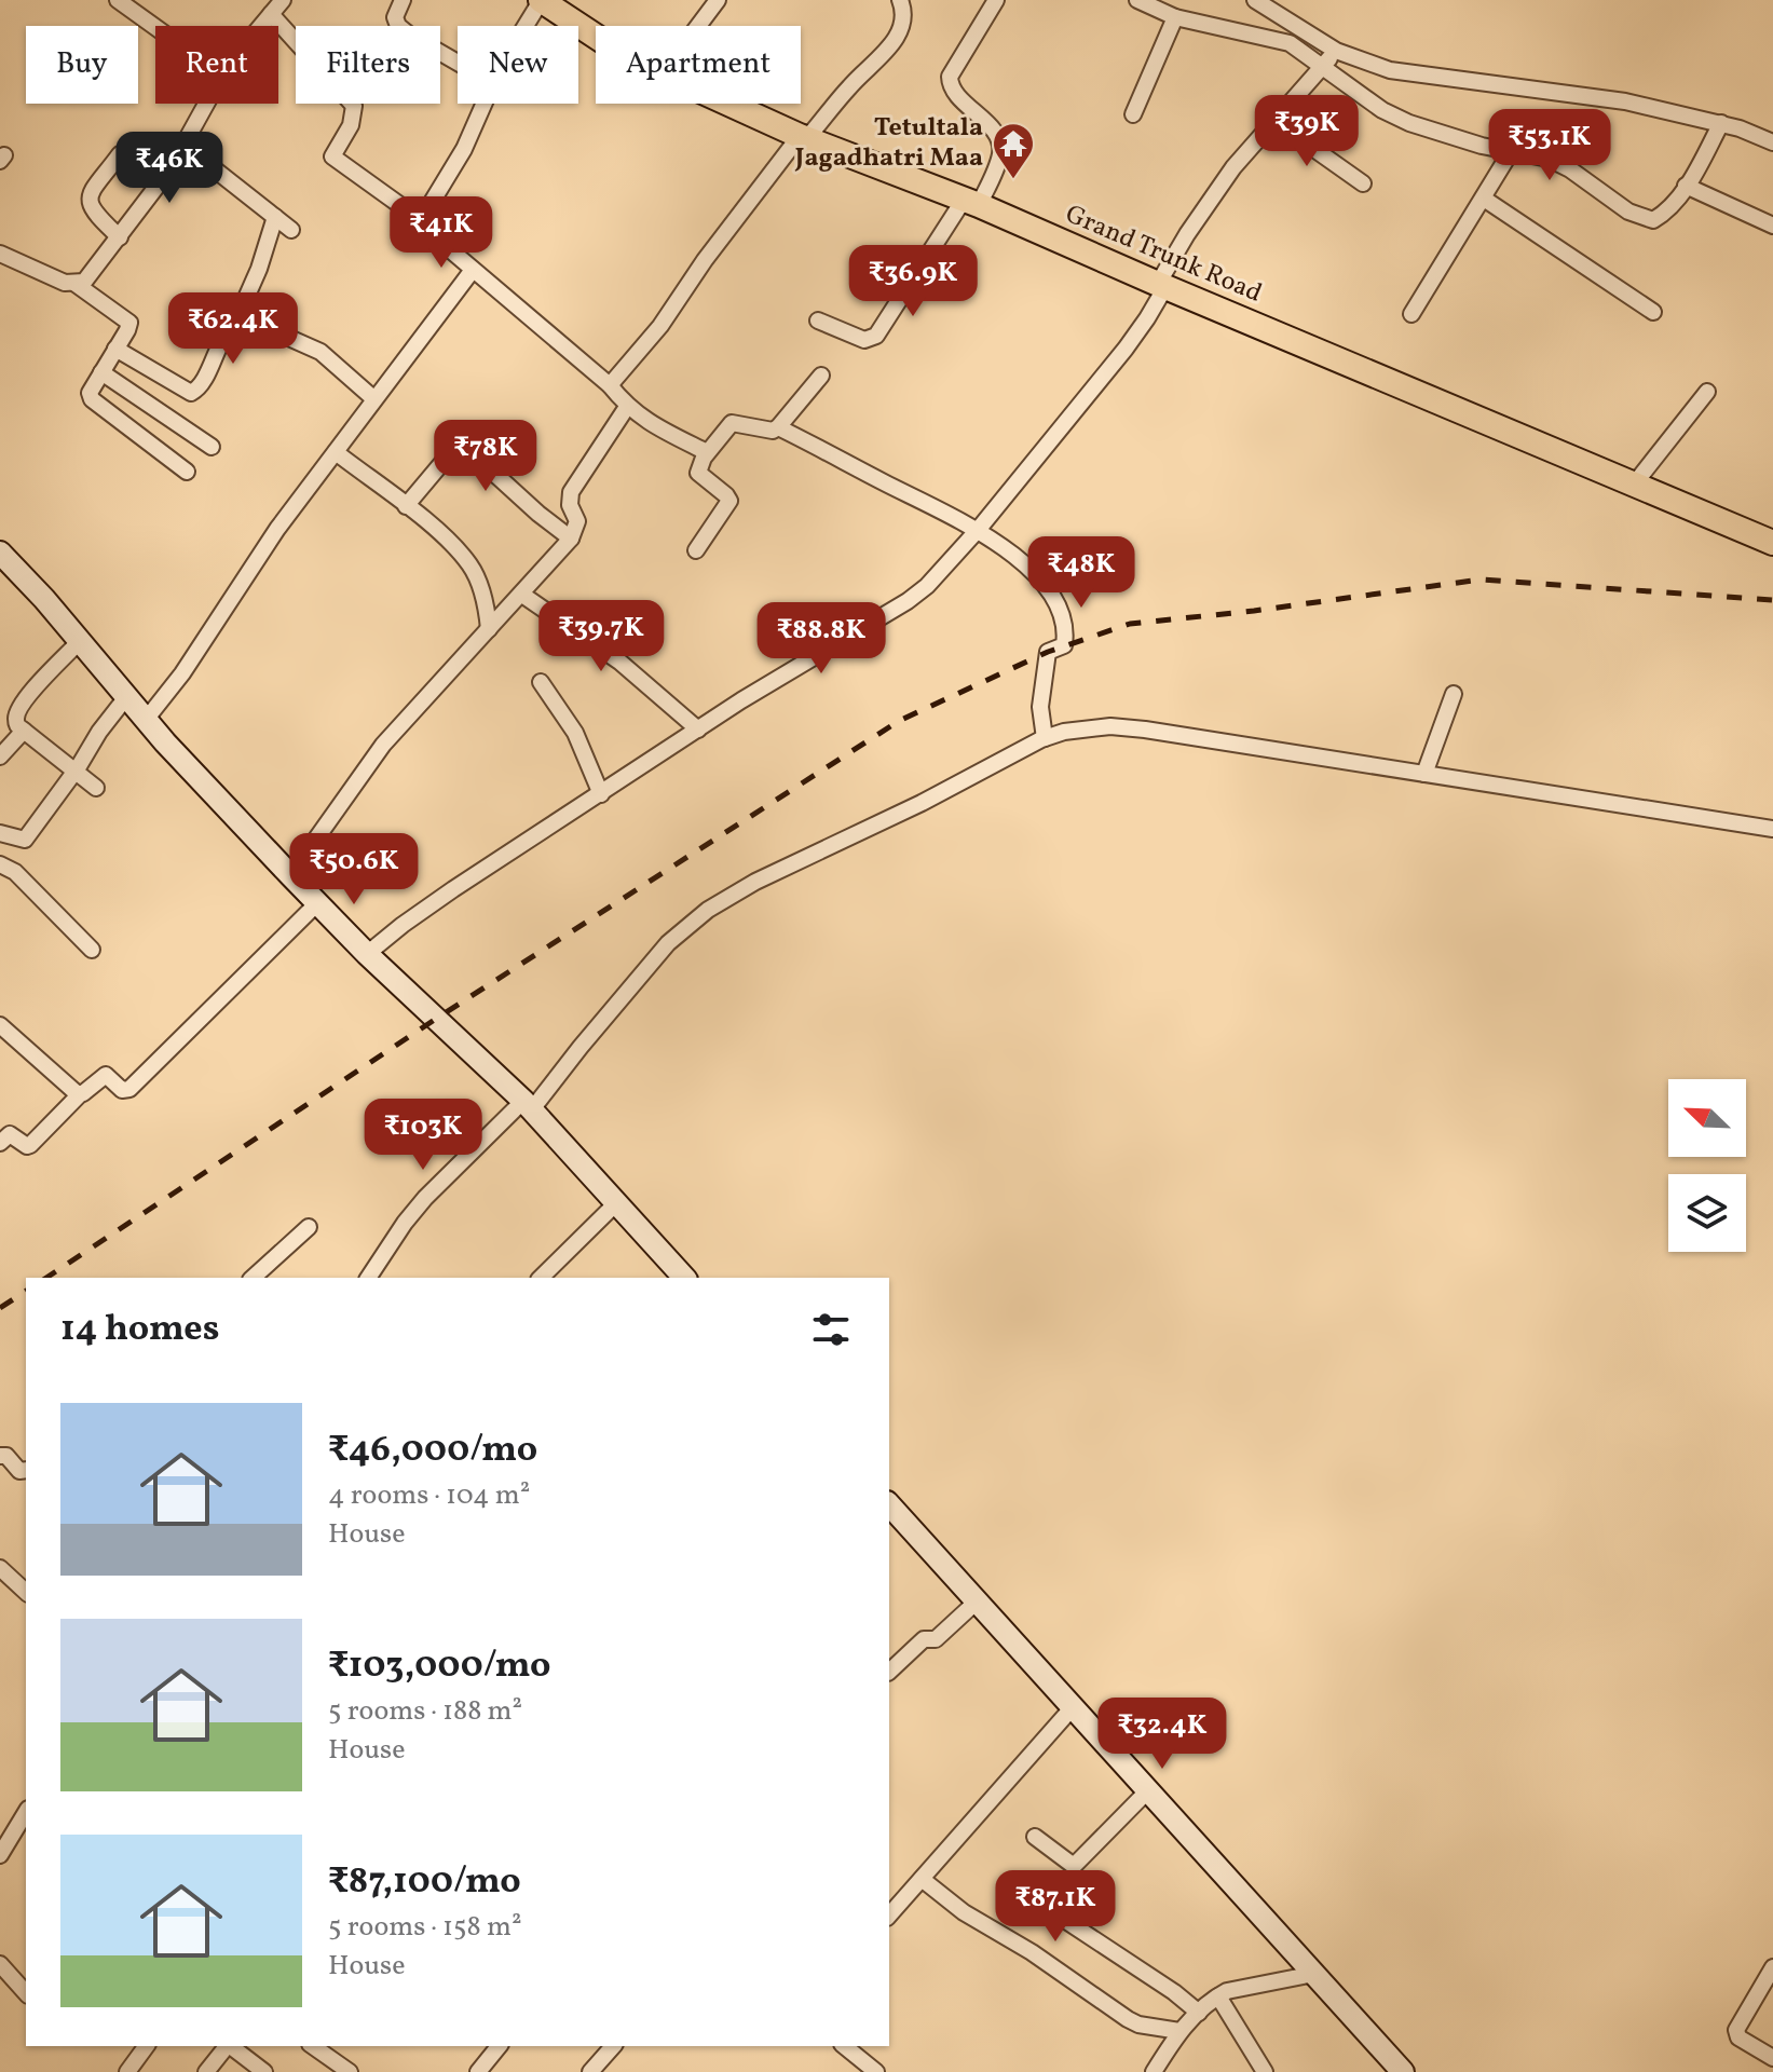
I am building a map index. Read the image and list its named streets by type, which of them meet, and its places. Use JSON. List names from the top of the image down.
{
  "streets": {
    "main road": ["Grand Trunk Road"]
  },
  "places": {
    "temple": ["Tetultala Jagadhatri Maa"]
  },
  "north": "top left",
  "page": {
    "chip": [
      "Buy",
      "Rent",
      "Filters",
      "New",
      "Apartment"
    ],
    "price": [
      "₹39K",
      "₹53.1K",
      "₹46K",
      "₹41K",
      "₹36.9K",
      "₹62.4K",
      "₹78K",
      "₹48K",
      "₹39.7K",
      "₹88.8K",
      "₹50.6K",
      "₹103K",
      "₹32.4K",
      "₹87.1K"
    ],
    "heading": "14 homes",
    "list": [
      {
        "name": "₹46,000/mo",
        "note": "4 rooms · 104 m² · House"
      },
      {
        "name": "₹103,000/mo",
        "note": "5 rooms · 188 m² · House"
      },
      {
        "name": "₹87,100/mo",
        "note": "5 rooms · 158 m² · House"
      }
    ]
  }
}
